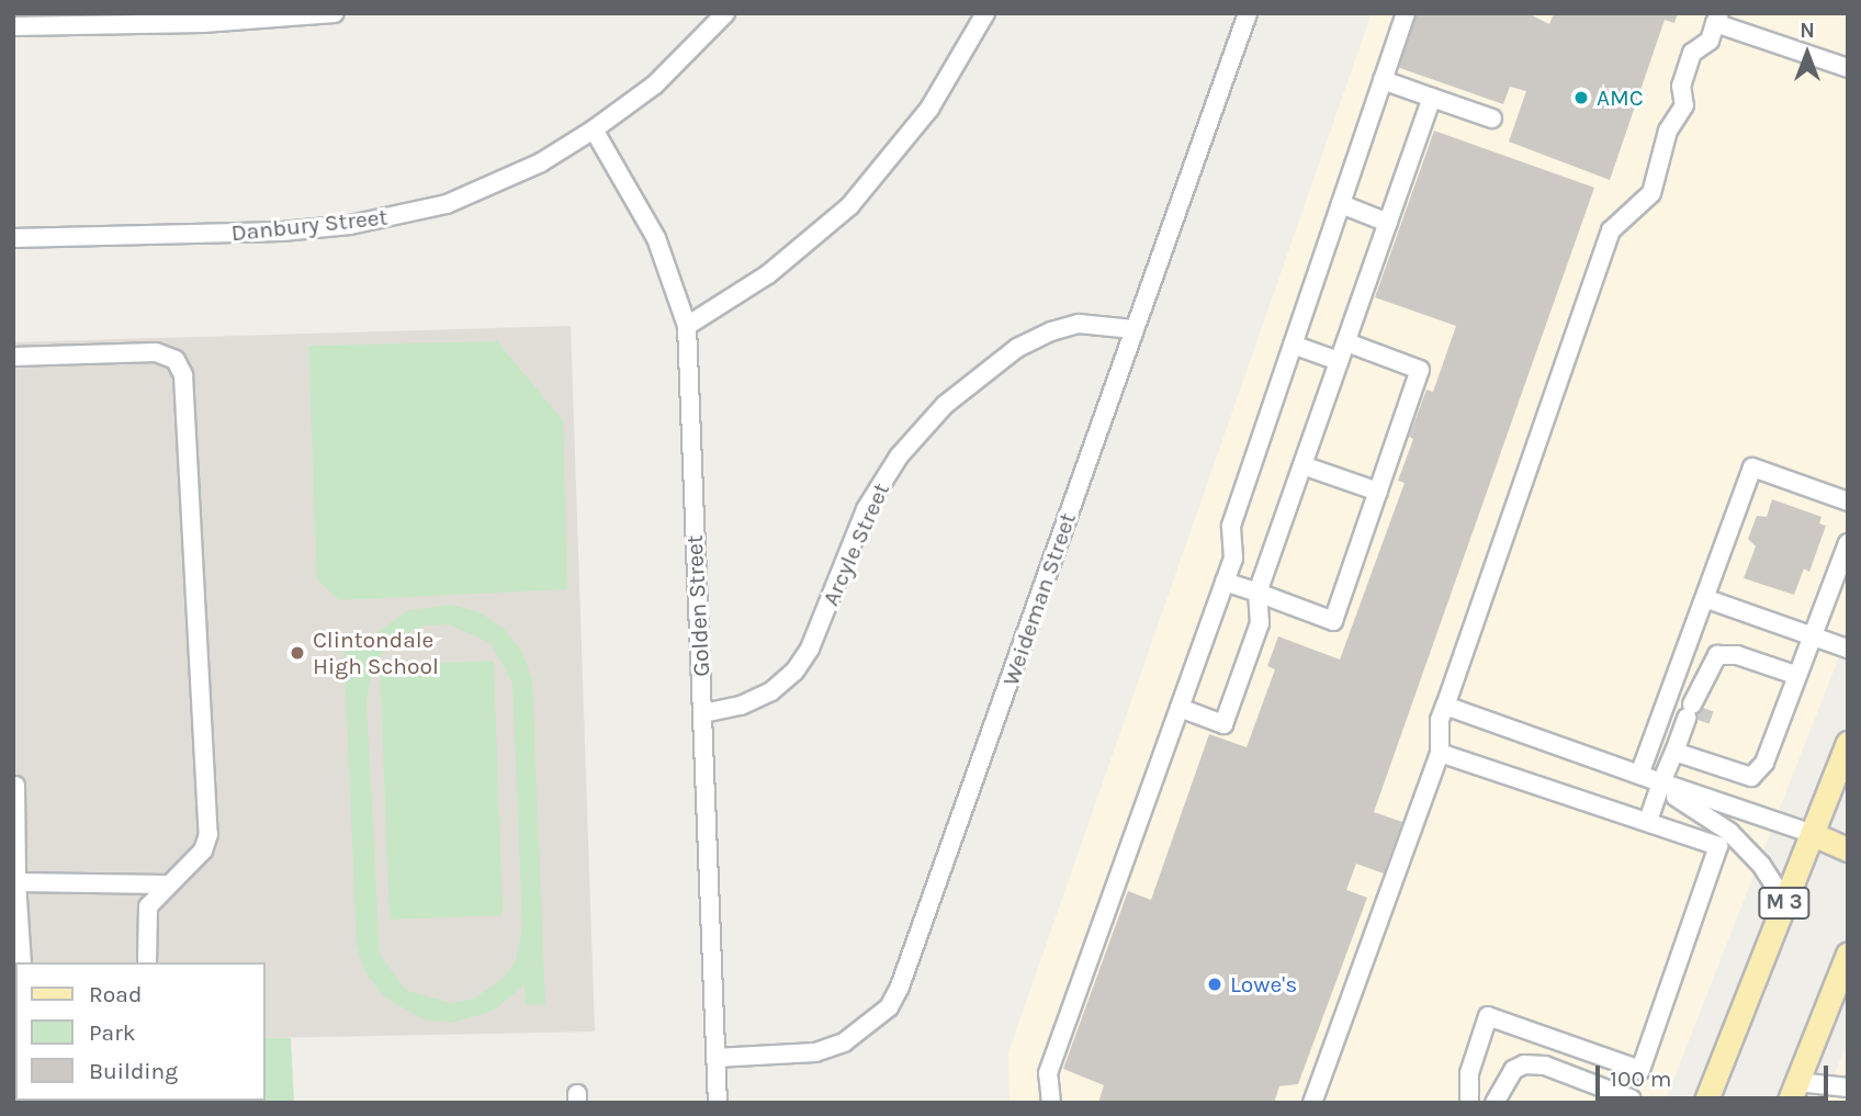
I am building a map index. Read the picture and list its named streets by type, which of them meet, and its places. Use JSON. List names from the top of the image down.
{
  "streets": {
    "main road": ["M 3"],
    "street": [
      "Danbury Street",
      "Arcyle Street",
      "Weideman Street",
      "Golden Street"
    ]
  },
  "crossings": [
    ["Danbury Street", "Golden Street"],
    ["Arcyle Street", "Weideman Street"],
    ["Arcyle Street", "Golden Street"],
    ["Weideman Street", "Golden Street"]
  ],
  "places": ["AMC", "Clintondale High School", "Lowe's"],
  "legend": ["Road", "Park", "Building"],
  "scale_bar": "100 m",
  "north": "top"
}
